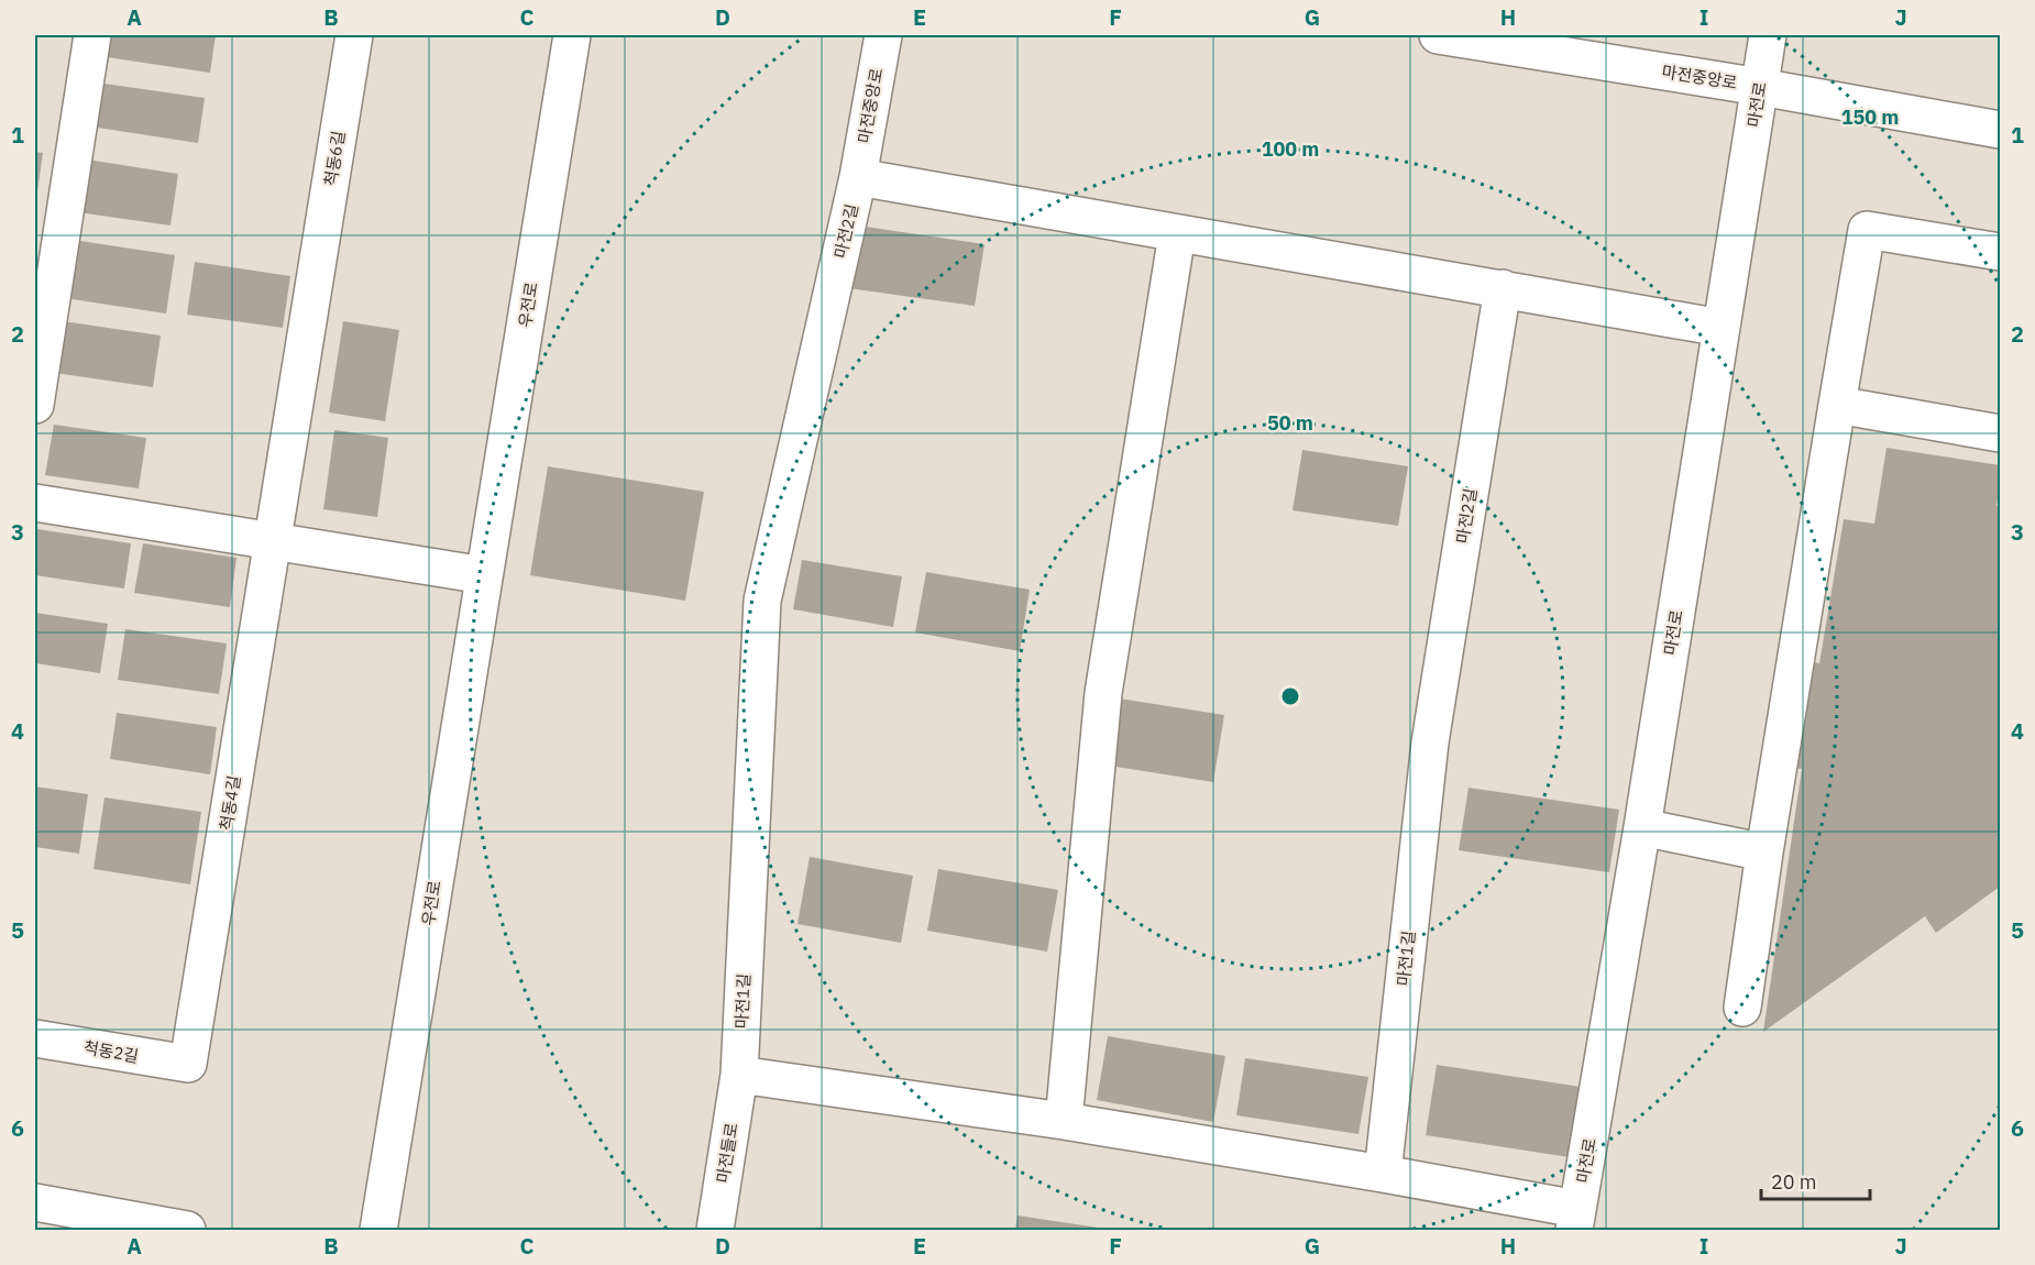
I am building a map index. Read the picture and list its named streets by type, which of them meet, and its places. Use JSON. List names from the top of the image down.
{
  "streets": {
    "street": [
      "마전중앙로",
      "마전로",
      "척동6길",
      "마전2길",
      "우전로",
      "척동4길",
      "마전1길",
      "척동2길",
      "마전들로"
    ]
  },
  "crossings": [
    ["마전중앙로", "마전로"],
    ["마전중앙로", "마전2길"],
    ["척동6길", "척동4길"],
    ["마전2길", "마전1길"],
    ["척동4길", "척동2길"],
    ["마전1길", "마전들로"]
  ],
  "scale_bar": "20 m",
  "grid": {
    "columns": [
      "A",
      "B",
      "C",
      "D",
      "E",
      "F",
      "G",
      "H",
      "I",
      "J"
    ],
    "rows": [
      "1",
      "2",
      "3",
      "4",
      "5",
      "6"
    ]
  },
  "rings": ["150 m", "100 m", "50 m"]
}
